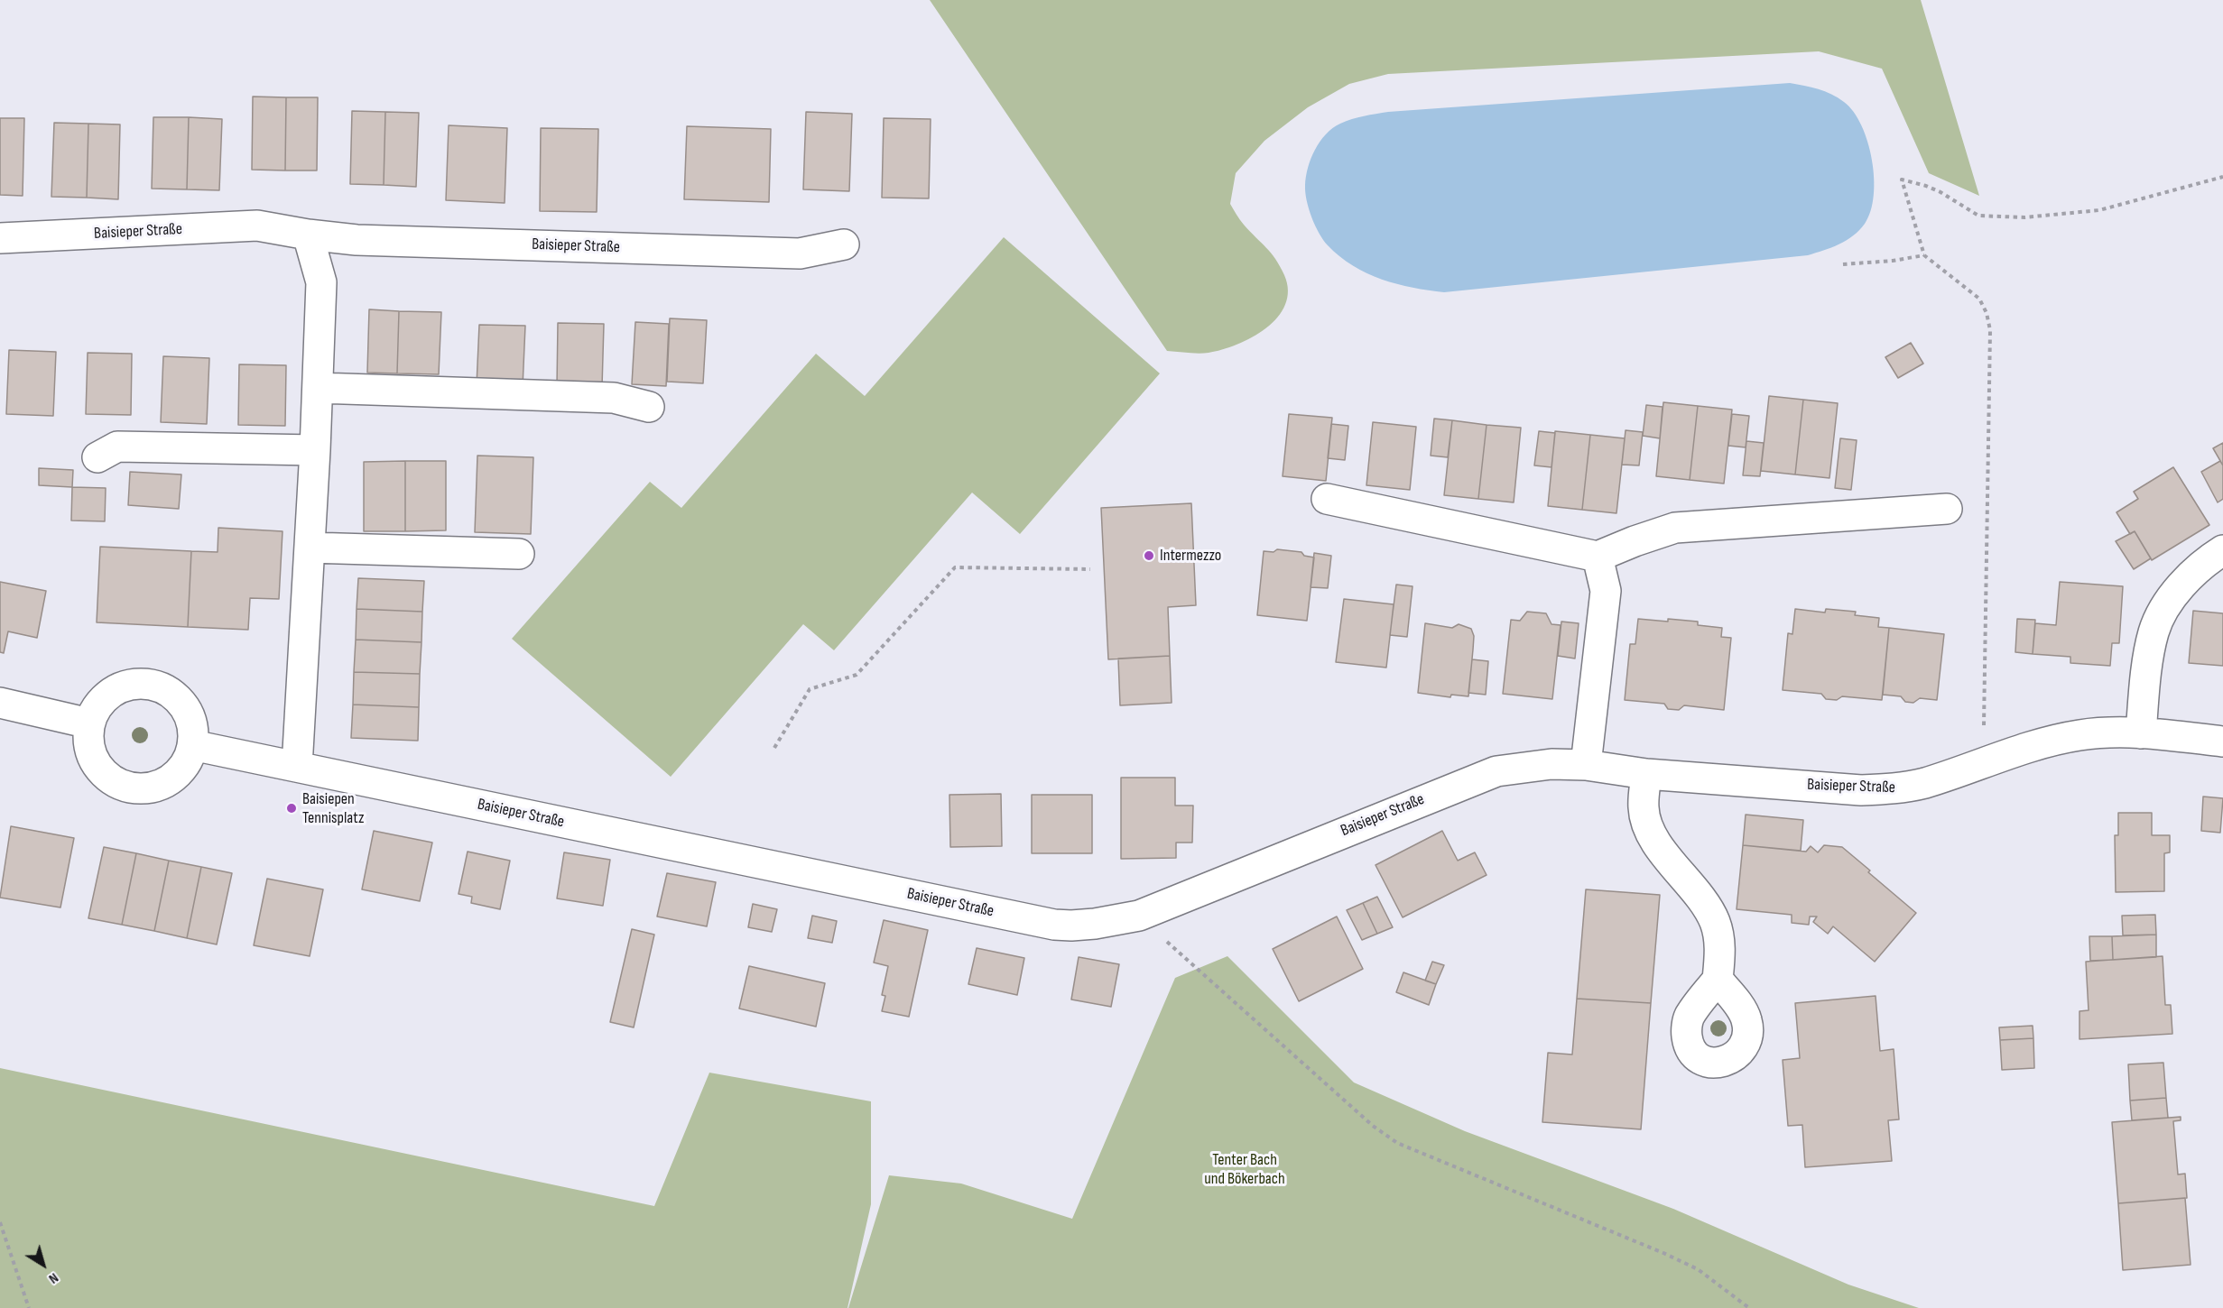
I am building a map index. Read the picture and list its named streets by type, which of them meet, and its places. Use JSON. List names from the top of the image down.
{
  "streets": {
    "street": ["Baisieper Straße"]
  },
  "parks": ["Tenter Bach und Bökerbach"],
  "places": ["Intermezzo", "Baisiepen Tennisplatz"],
  "north": "bottom right"
}
